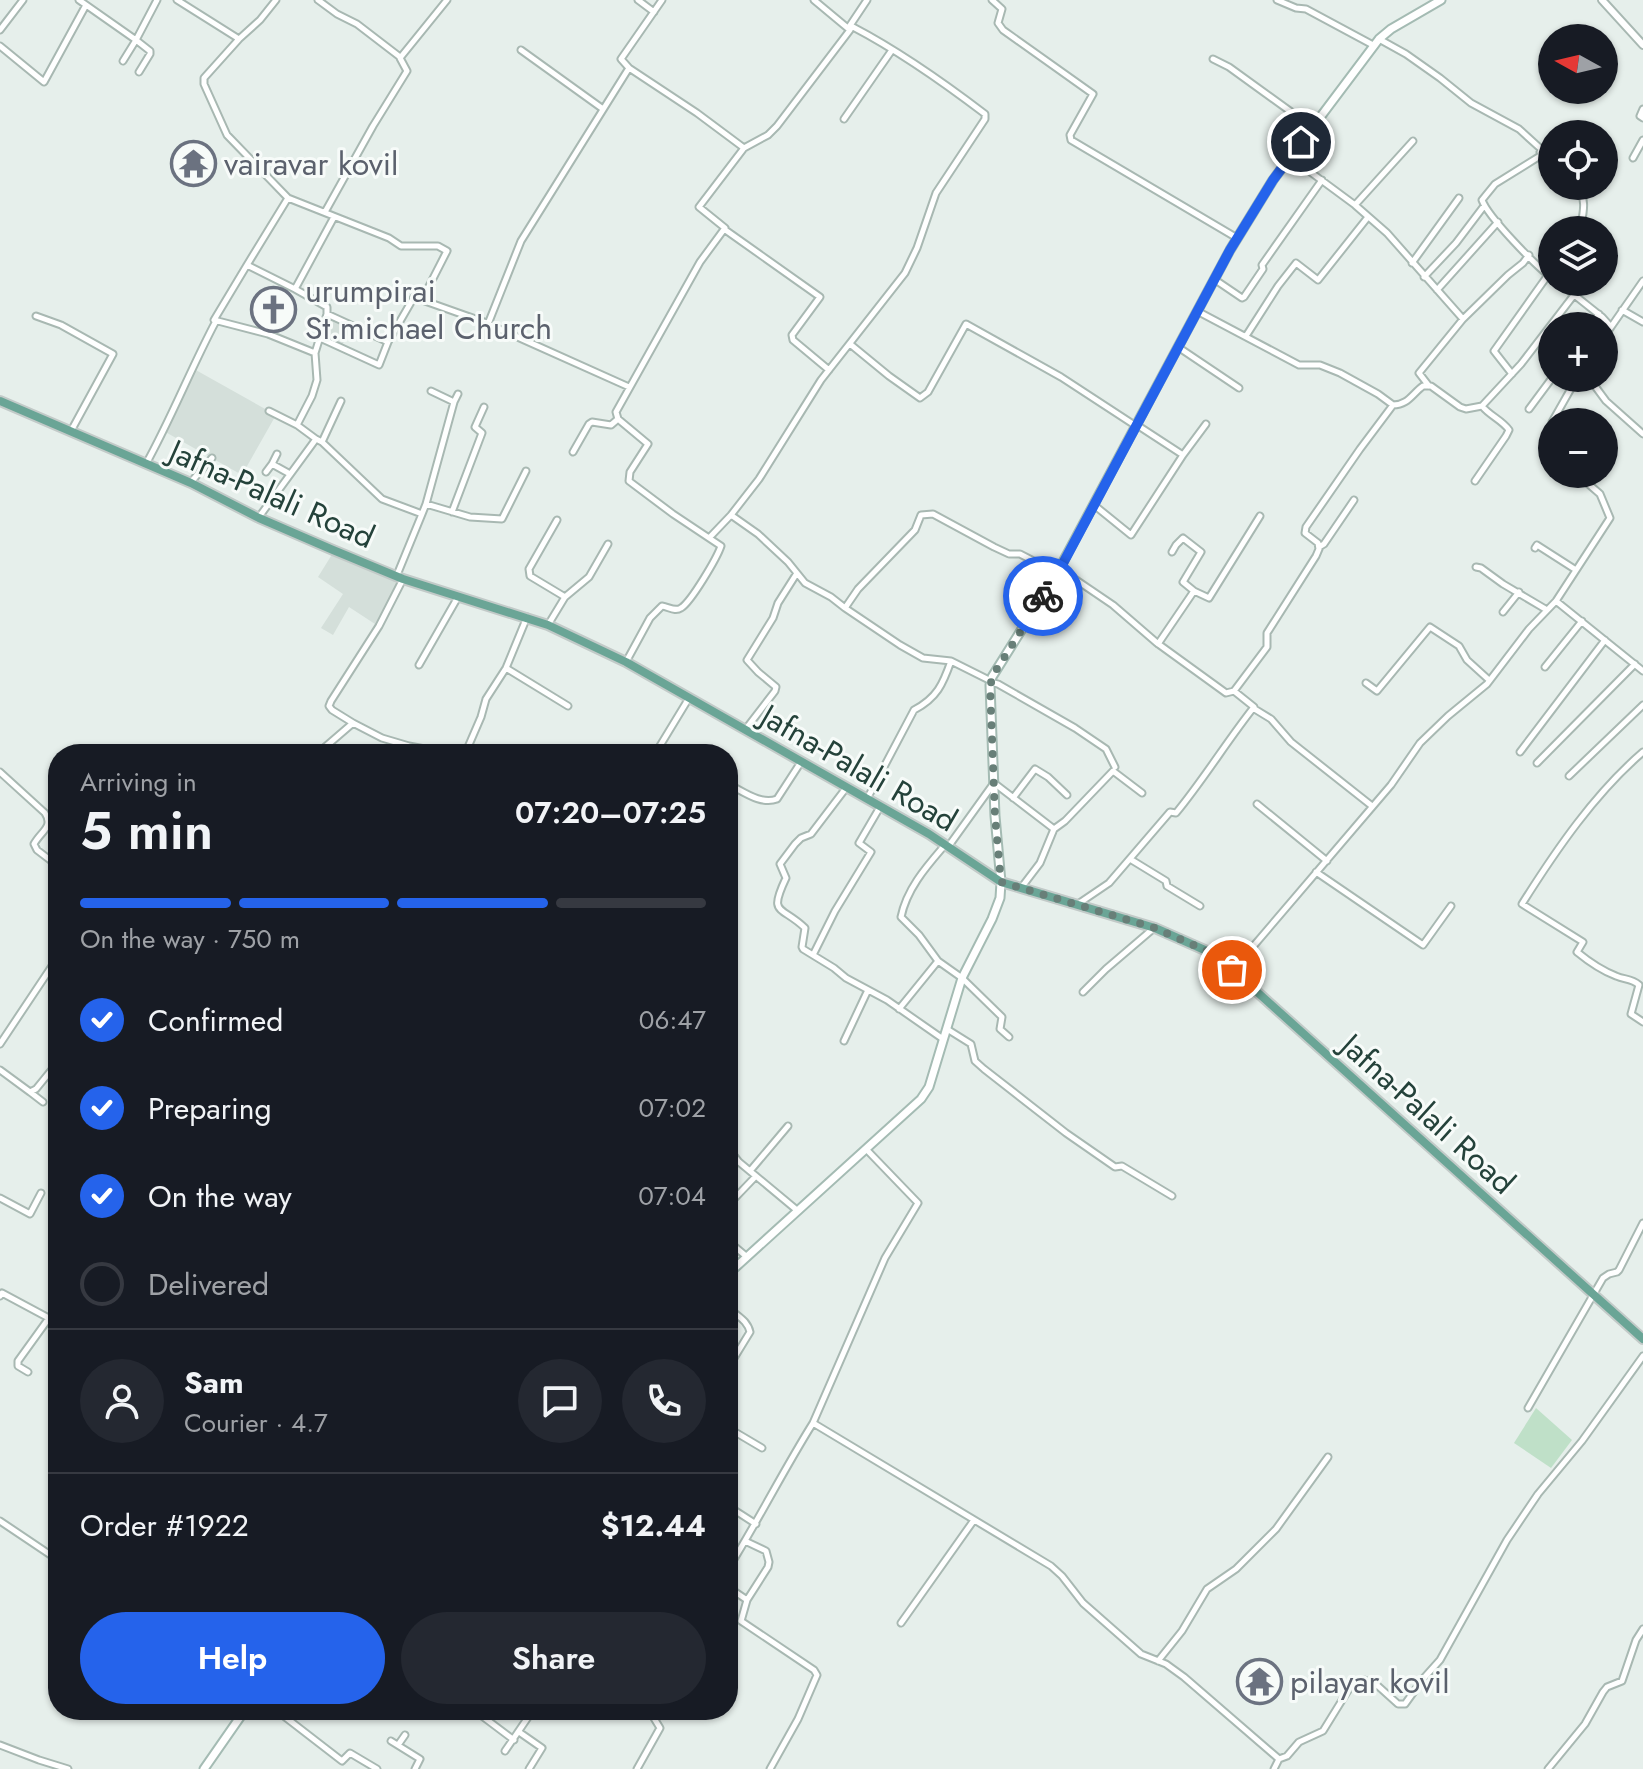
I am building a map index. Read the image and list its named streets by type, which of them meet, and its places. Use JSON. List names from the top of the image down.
{
  "streets": {
    "main road": ["Jafna-Palali Road"]
  },
  "places": {
    "temple": ["vairavar kovil", "pilayar kovil"],
    "church": ["urumpirai St.michael Church"]
  },
  "north": "left",
  "page": {
    "map_buttons": ["+", "−"],
    "heading": ["5 min", "Arriving in", "07:20–07:25"],
    "panel": [
      "Sam",
      "Courier · 4.7",
      "Order #1922",
      "$12.44"
    ],
    "bar": "On the way · 750 m",
    "list": [
      ["Confirmed", "06:47"],
      ["Preparing", "07:02"],
      ["On the way", "07:04"],
      "Delivered"
    ],
    "buttons": ["Help", "Share"]
  }
}
